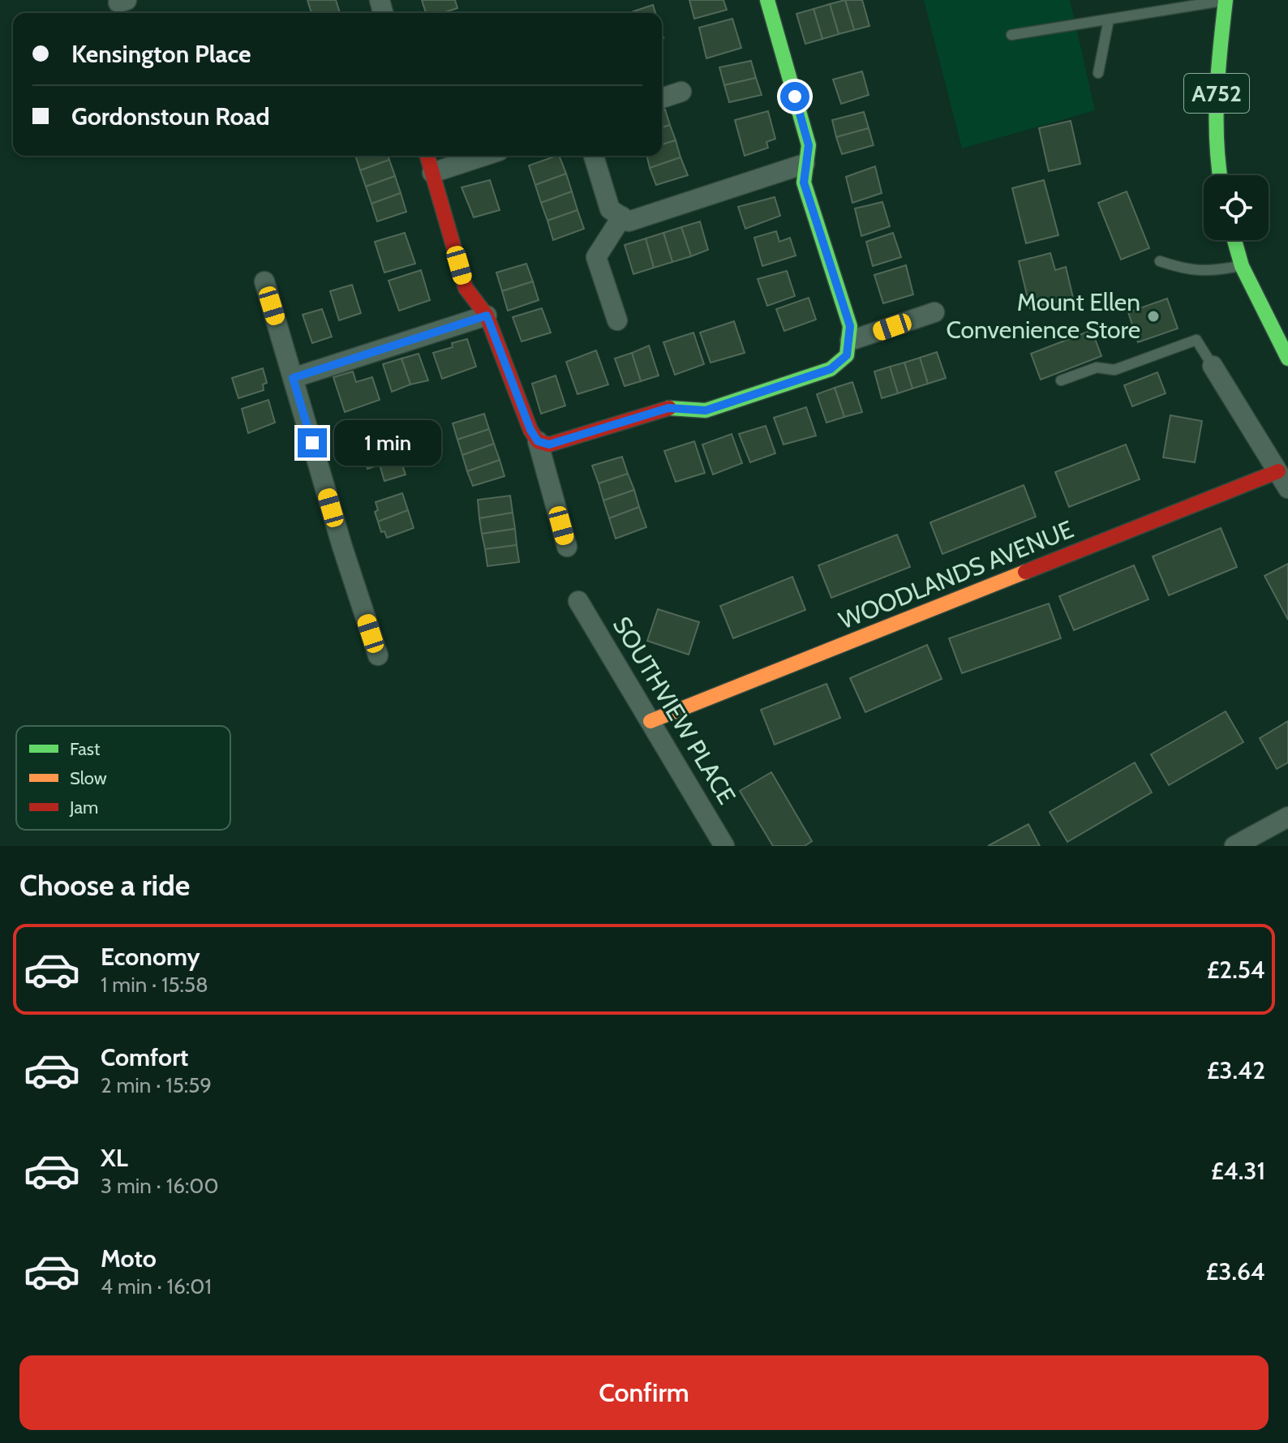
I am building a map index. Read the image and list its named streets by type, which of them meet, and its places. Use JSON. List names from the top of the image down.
{
  "streets": {
    "street": ["A752", "WOODLANDS AVENUE", "SOUTHVIEW PLACE"]
  },
  "crossings": [
    ["WOODLANDS AVENUE", "SOUTHVIEW PLACE"]
  ],
  "places": ["Mount Ellen Convenience Store"],
  "legend": ["Fast", "Slow", "Jam"],
  "page": {
    "banner": ["Kensington Place", "Gordonstoun Road"],
    "bubble": "1 min",
    "heading": "Choose a ride",
    "list": [
      {
        "name": "Economy",
        "note": "1 min · 15:58",
        "value": "£2.54"
      },
      {
        "name": "Comfort",
        "note": "2 min · 15:59",
        "value": "£3.42"
      },
      {
        "name": "XL",
        "note": "3 min · 16:00",
        "value": "£4.31"
      },
      {
        "name": "Moto",
        "note": "4 min · 16:01",
        "value": "£3.64"
      }
    ],
    "buttons": "Confirm"
  }
}
